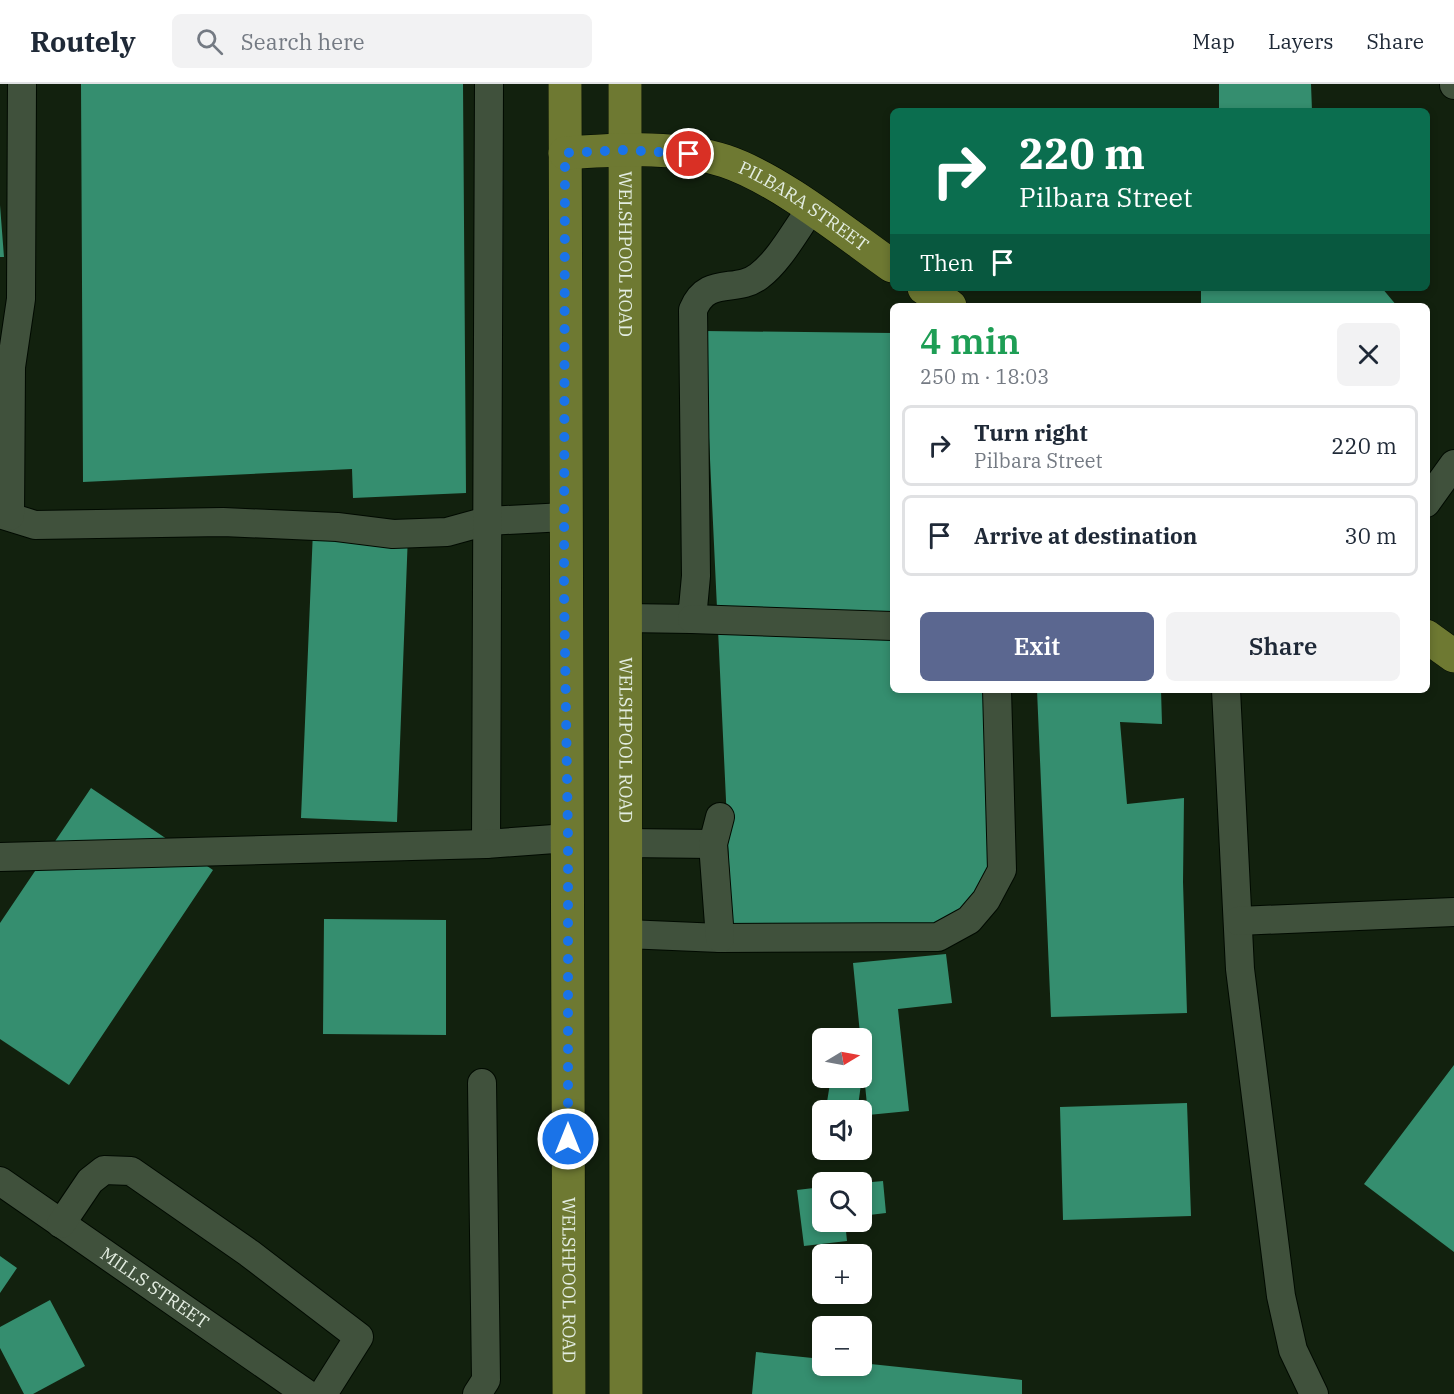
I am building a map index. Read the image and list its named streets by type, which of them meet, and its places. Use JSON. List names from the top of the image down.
{
  "streets": {
    "main road": ["PILBARA STREET", "WELSHPOOL ROAD"],
    "street": ["MILLS STREET"]
  },
  "crossings": [
    ["PILBARA STREET", "WELSHPOOL ROAD"]
  ],
  "north": "right",
  "page": {
    "header": "Routely",
    "search": "Search here",
    "nav": ["Map", "Layers", "Share"],
    "turn": ["220 m", "Pilbara Street"],
    "then": "Then",
    "heading": ["4 min", "250 m · 18:03"],
    "list": [
      {
        "name": "Turn right",
        "note": "Pilbara Street",
        "value": "220 m"
      },
      {
        "name": "Arrive at destination",
        "value": "30 m"
      }
    ],
    "buttons": ["Exit", "Share"],
    "map_buttons": ["+", "−"]
  }
}
